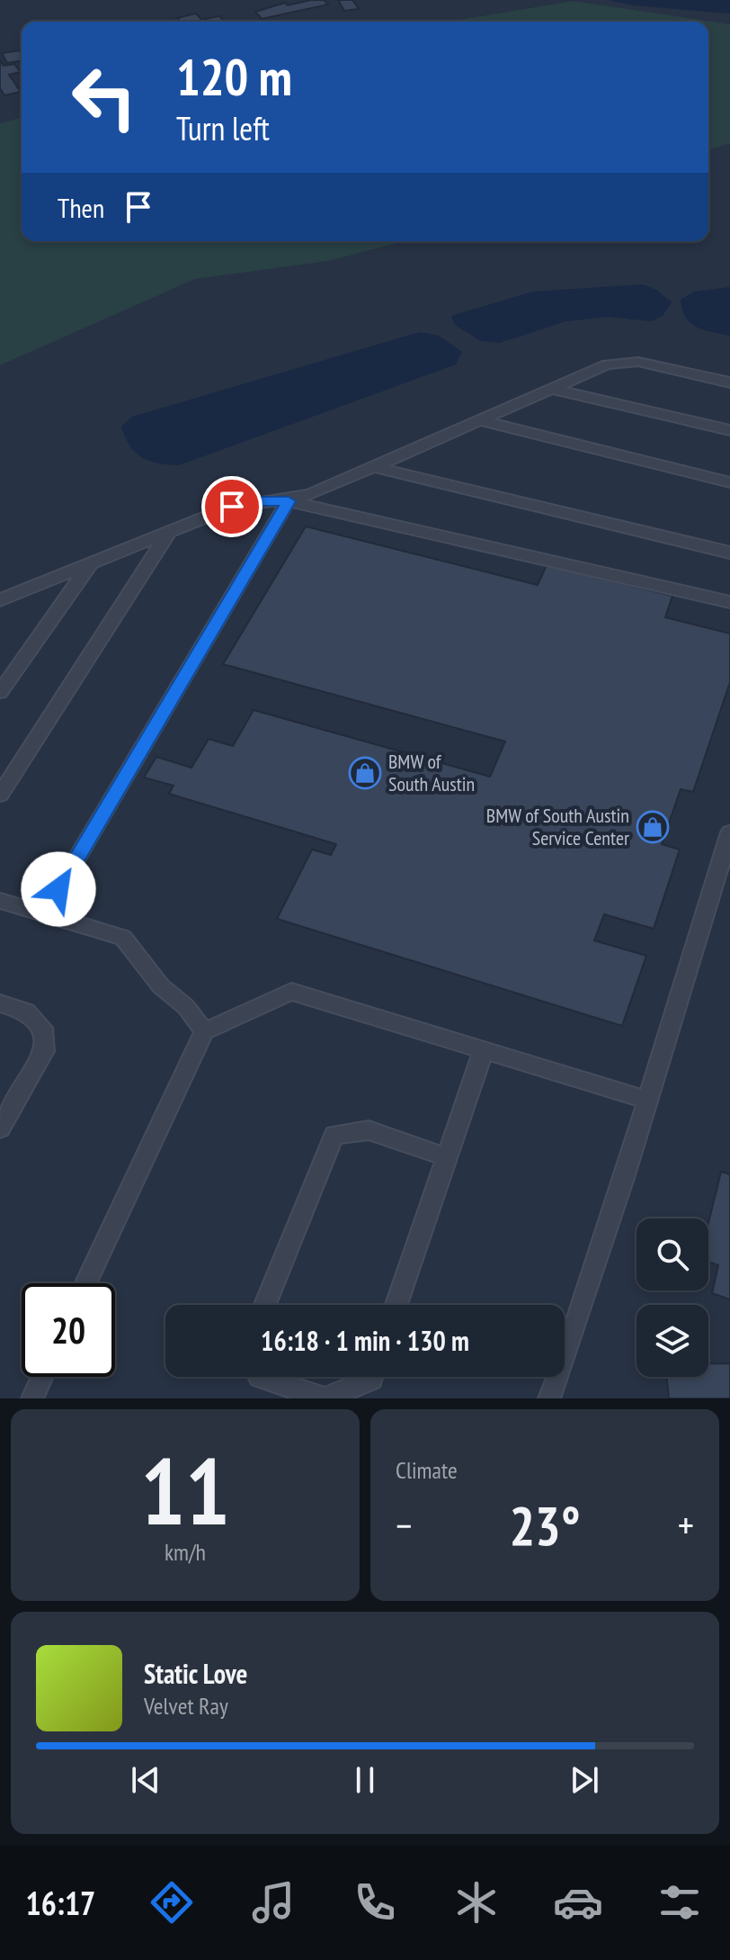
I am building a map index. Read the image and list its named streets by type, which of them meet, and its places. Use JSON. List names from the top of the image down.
{
  "places": {
    "shop": ["BMW of South Austin", "BMW of South Austin Service Center"]
  },
  "page": {
    "turn": ["120 m", "Turn left"],
    "then": "Then",
    "limit": "20",
    "trip": "16:18 · 1 min · 130 m",
    "tile": [
      ["11", "km/h"],
      "Climate"
    ],
    "heat": ["−", "23°", "+"],
    "song": ["Static Love", "Velvet Ray"],
    "tabs": "16:17"
  }
}
